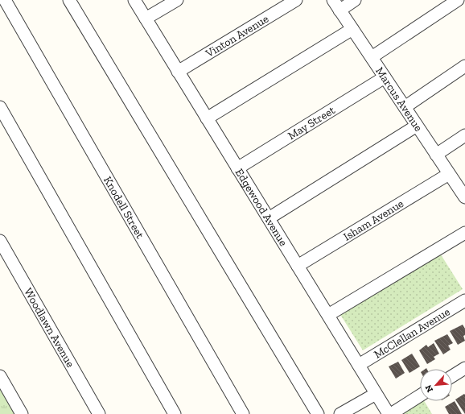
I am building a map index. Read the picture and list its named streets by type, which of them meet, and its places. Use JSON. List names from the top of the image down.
{
  "streets": {
    "street": [
      "Vinton Avenue",
      "Marcus Avenue",
      "May Street",
      "Knodell Street",
      "Edgewood Avenue",
      "Isham Avenue",
      "Woodlawn Avenue",
      "McClellan Avenue"
    ]
  },
  "crossings": [
    ["Vinton Avenue", "Edgewood Avenue"],
    ["Marcus Avenue", "May Street"],
    ["Marcus Avenue", "Isham Avenue"],
    ["May Street", "Edgewood Avenue"],
    ["Edgewood Avenue", "Isham Avenue"],
    ["Edgewood Avenue", "McClellan Avenue"]
  ],
  "north": "bottom left"
}
